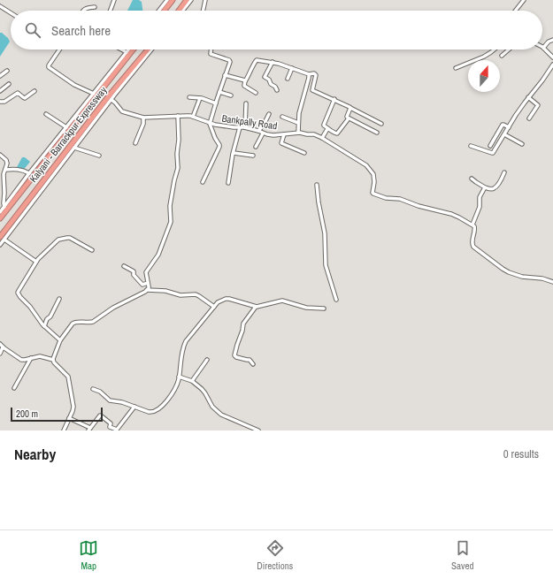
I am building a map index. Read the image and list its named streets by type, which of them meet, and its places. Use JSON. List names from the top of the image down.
{
  "streets": {
    "highway": ["Kalyani - Barrackpur Expressway"],
    "street": ["Bankpally Road"]
  },
  "scale_bar": "200 m",
  "north": "top",
  "page": {
    "search": "Search here",
    "scale": "200 m",
    "heading": ["Nearby", "0 results"],
    "nav": ["Map", "Directions", "Saved"]
  }
}
